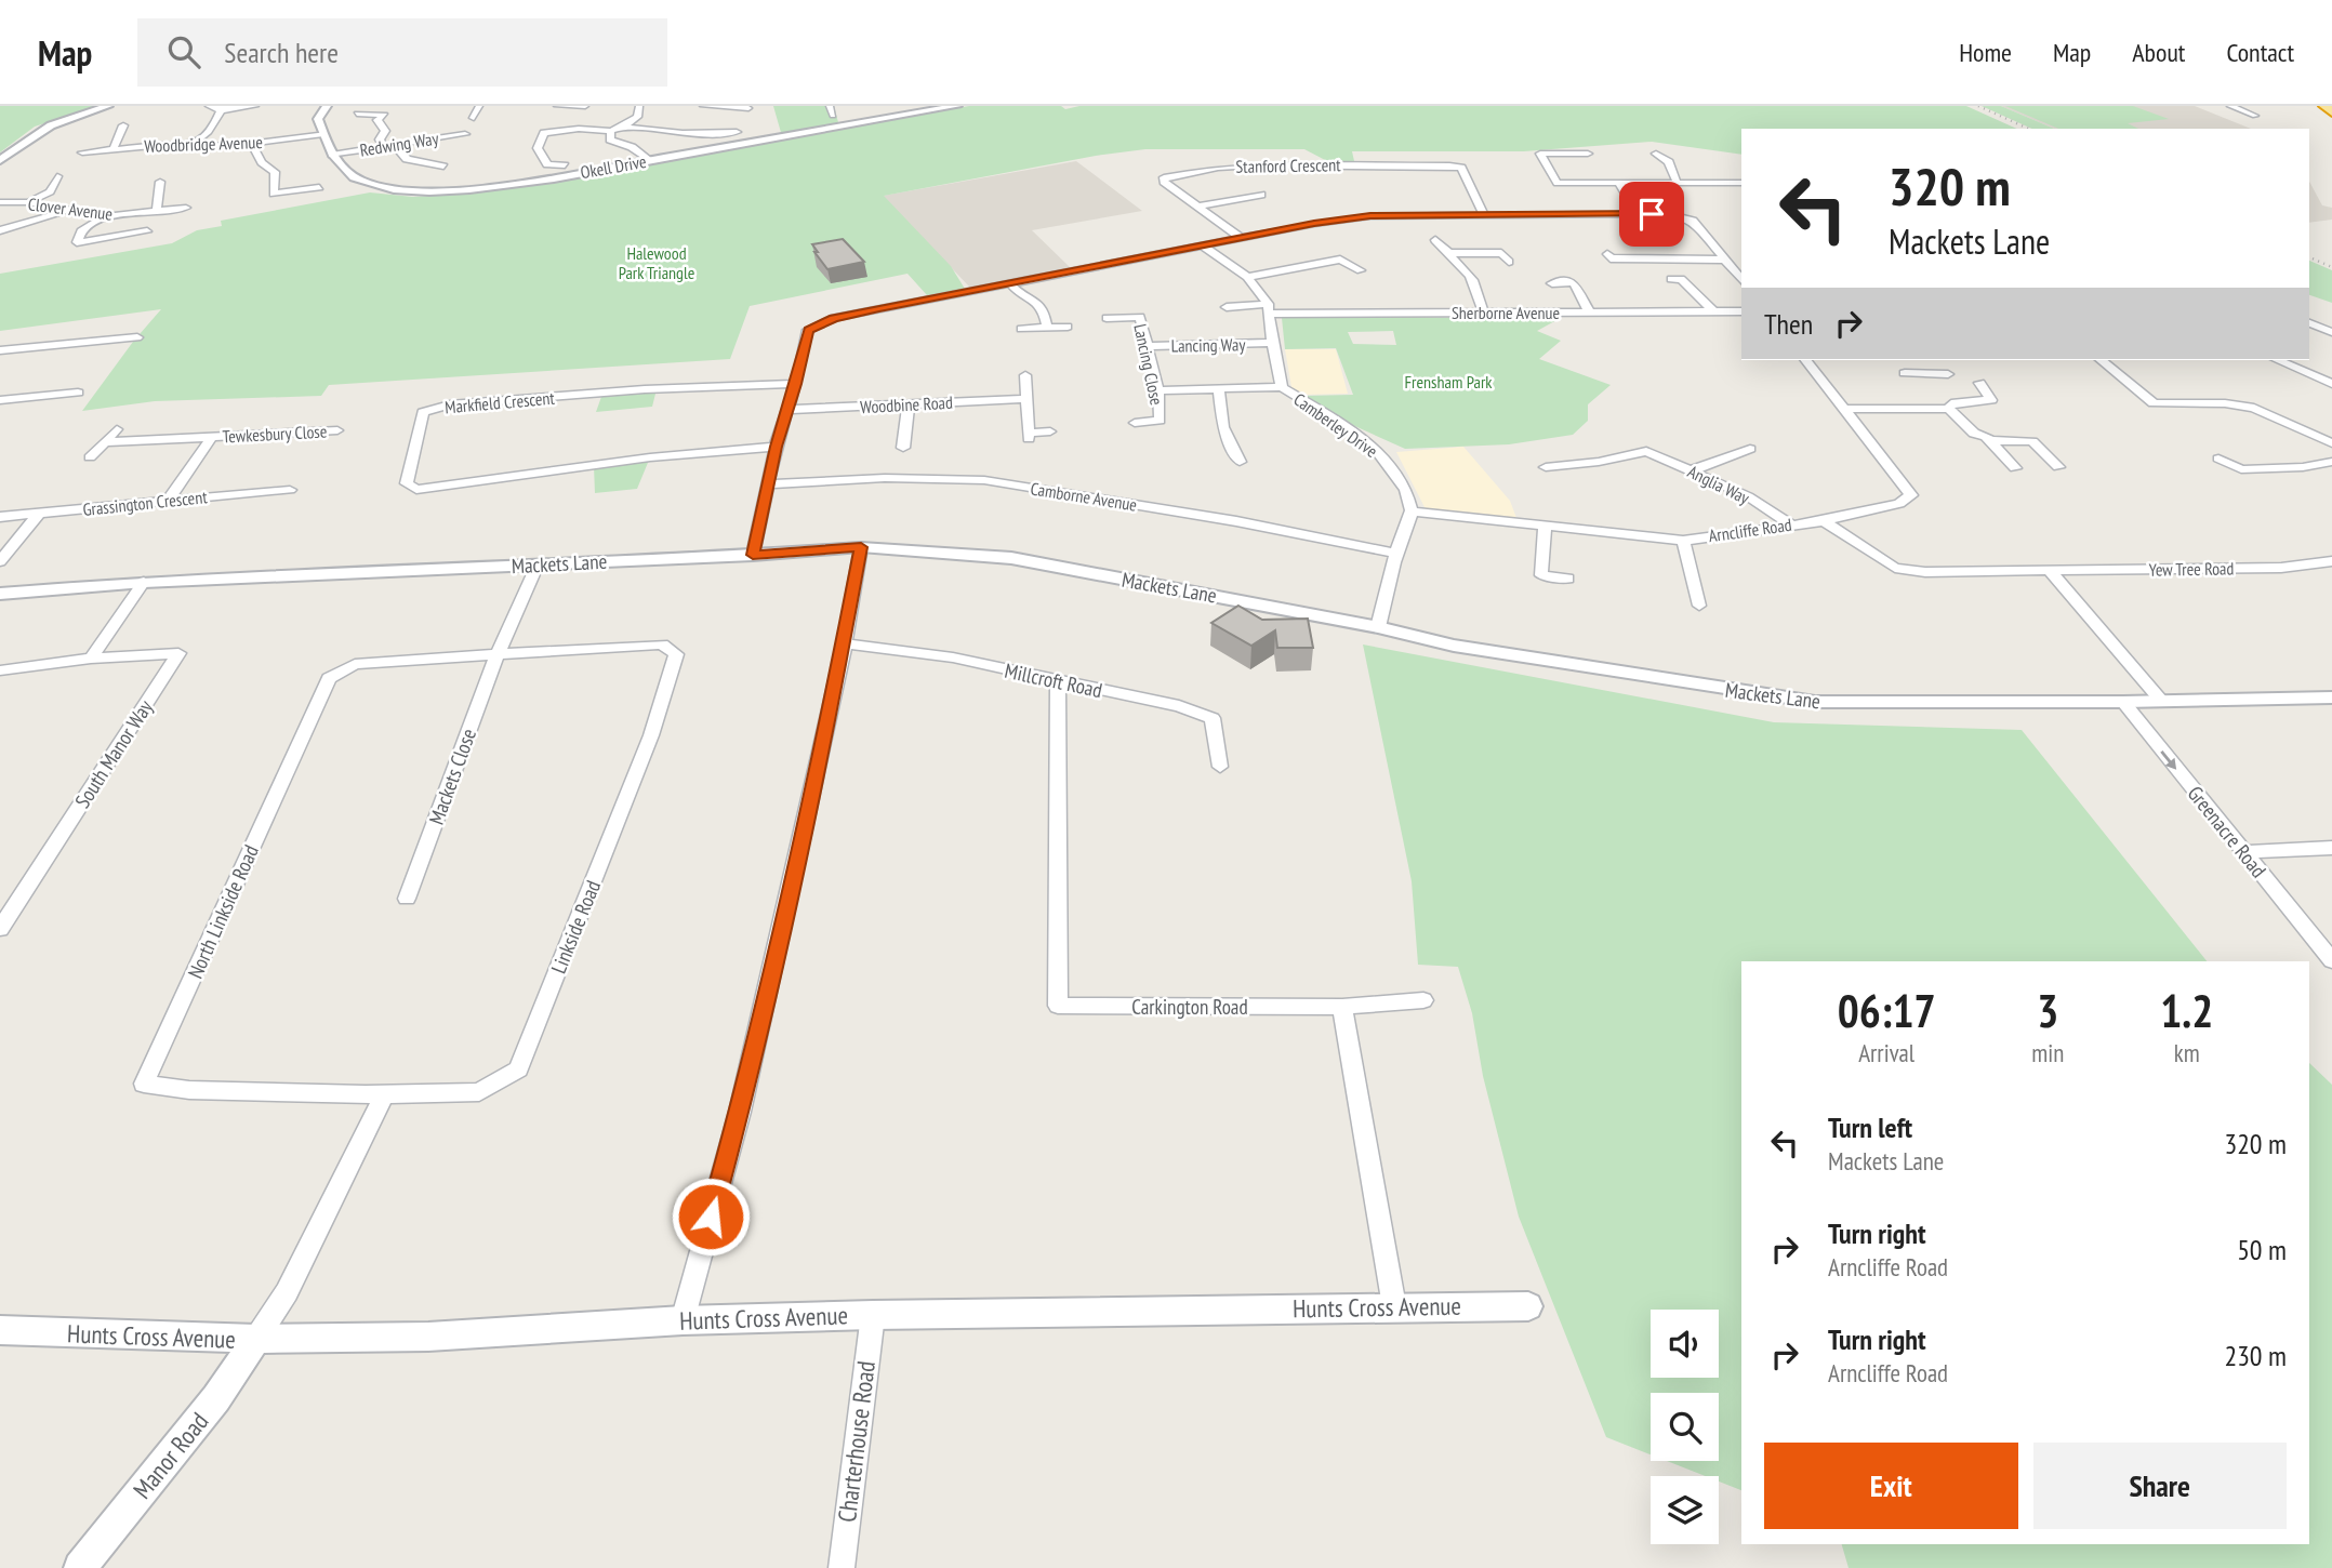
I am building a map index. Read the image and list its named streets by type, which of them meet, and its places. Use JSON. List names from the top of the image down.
{
  "streets": {
    "street": [
      "Woodbridge Avenue",
      "Redwing Way",
      "Stanford Crescent",
      "Okell Drive",
      "Clover Avenue",
      "Sherborne Avenue",
      "Lancing Way",
      "Lancing Close",
      "Markfield Crescent",
      "Woodbine Road",
      "Camberley Drive",
      "Tewkesbury Close",
      "Anglia Way",
      "Camborne Avenue",
      "Grassington Crescent",
      "Arncliffe Road",
      "Mackets Lane",
      "Yew Tree Road",
      "Millcroft Road",
      "South Manor Way",
      "Mackets Close",
      "Greenacre Road",
      "North Linkside Road",
      "Linkside Road",
      "Carkington Road",
      "Hunts Cross Avenue",
      "Charterhouse Road",
      "Manor Road"
    ]
  },
  "crossings": [
    ["Woodbridge Avenue", "Okell Drive"],
    ["Redwing Way", "Okell Drive"],
    ["Sherborne Avenue", "Camberley Drive"],
    ["Lancing Way", "Lancing Close"],
    ["Lancing Way", "Camberley Drive"],
    ["Camberley Drive", "Arncliffe Road"],
    ["Tewkesbury Close", "Grassington Crescent"],
    ["Anglia Way", "Arncliffe Road"],
    ["Arncliffe Road", "Yew Tree Road"],
    ["Mackets Lane", "Greenacre Road"],
    ["Millcroft Road", "Carkington Road"],
    ["Mackets Close", "North Linkside Road"],
    ["Mackets Close", "Linkside Road"],
    ["North Linkside Road", "Linkside Road"],
    ["Hunts Cross Avenue", "Charterhouse Road"],
    ["Hunts Cross Avenue", "Manor Road"]
  ],
  "one_way": ["Greenacre Road"],
  "parks": ["Halewood Park Triangle", "Frensham Park"],
  "page": {
    "header": "Map",
    "search": "Search here",
    "nav": [
      "Home",
      "Map",
      "About",
      "Contact"
    ],
    "turn": ["320 m", "Mackets Lane"],
    "then": "Then",
    "eta": [
      "06:17",
      "Arrival",
      "3",
      "min",
      "1.2",
      "km"
    ],
    "list": [
      {
        "name": "Turn left",
        "note": "Mackets Lane",
        "value": "320 m"
      },
      {
        "name": "Turn right",
        "note": "Arncliffe Road",
        "value": "50 m"
      },
      {
        "name": "Turn right",
        "note": "Arncliffe Road",
        "value": "230 m"
      }
    ],
    "buttons": ["Exit", "Share"]
  }
}
